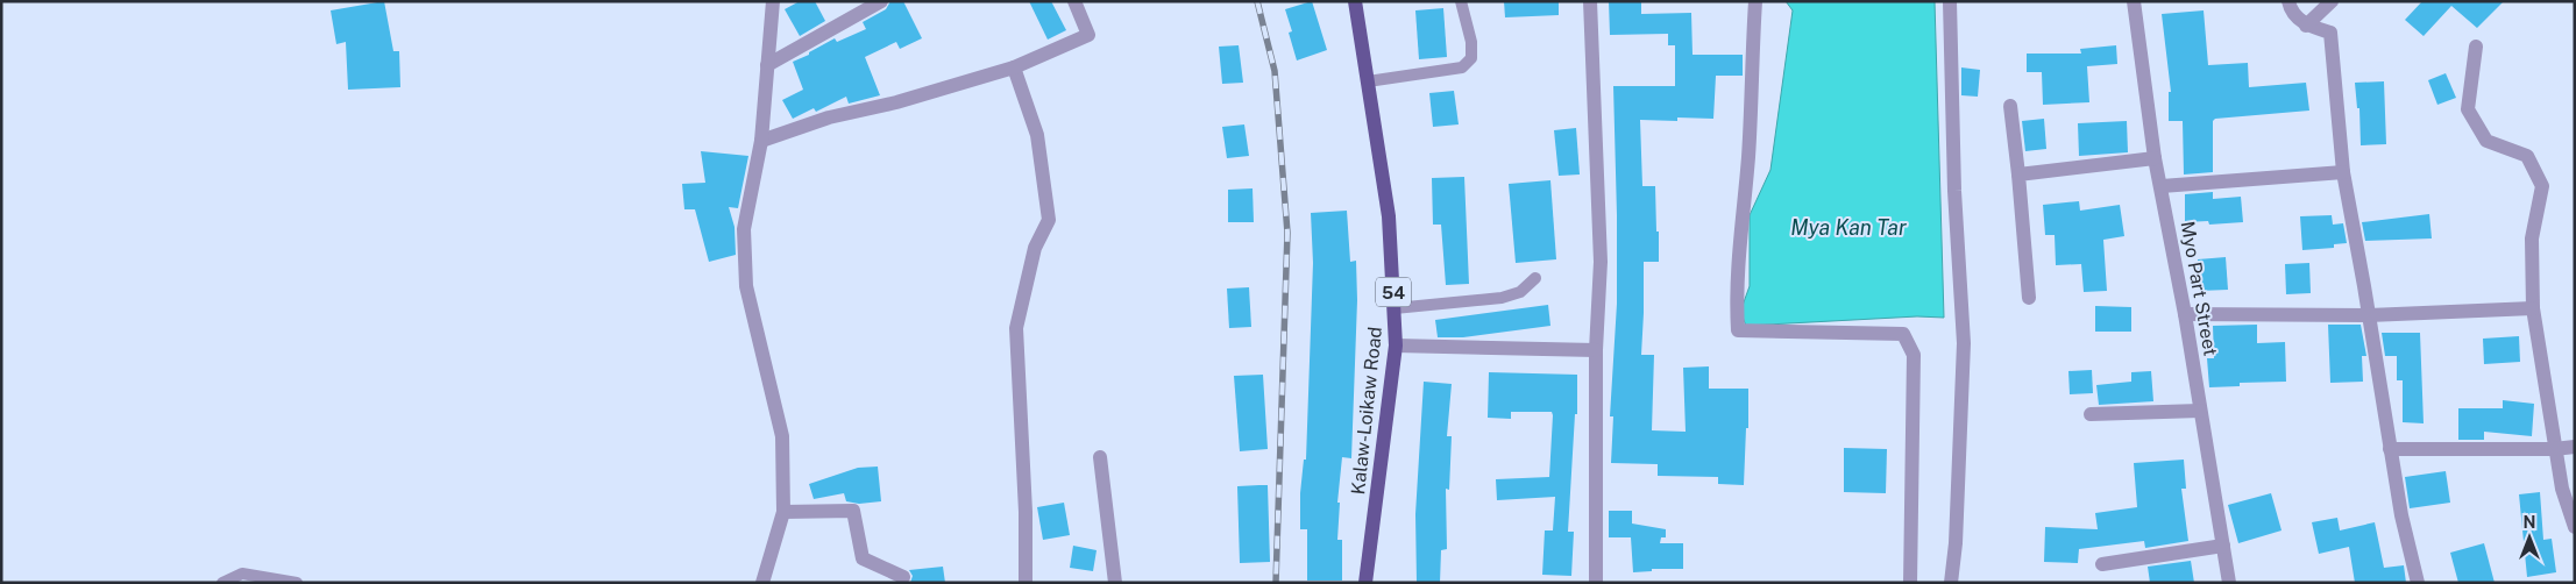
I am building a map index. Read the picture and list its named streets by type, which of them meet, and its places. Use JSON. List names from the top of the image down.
{
  "streets": {
    "main road": ["54", "Kalaw-Loikaw Road"],
    "street": ["Myo Part Street"]
  },
  "water": ["Mya Kan Tar"],
  "north": "top"
}
